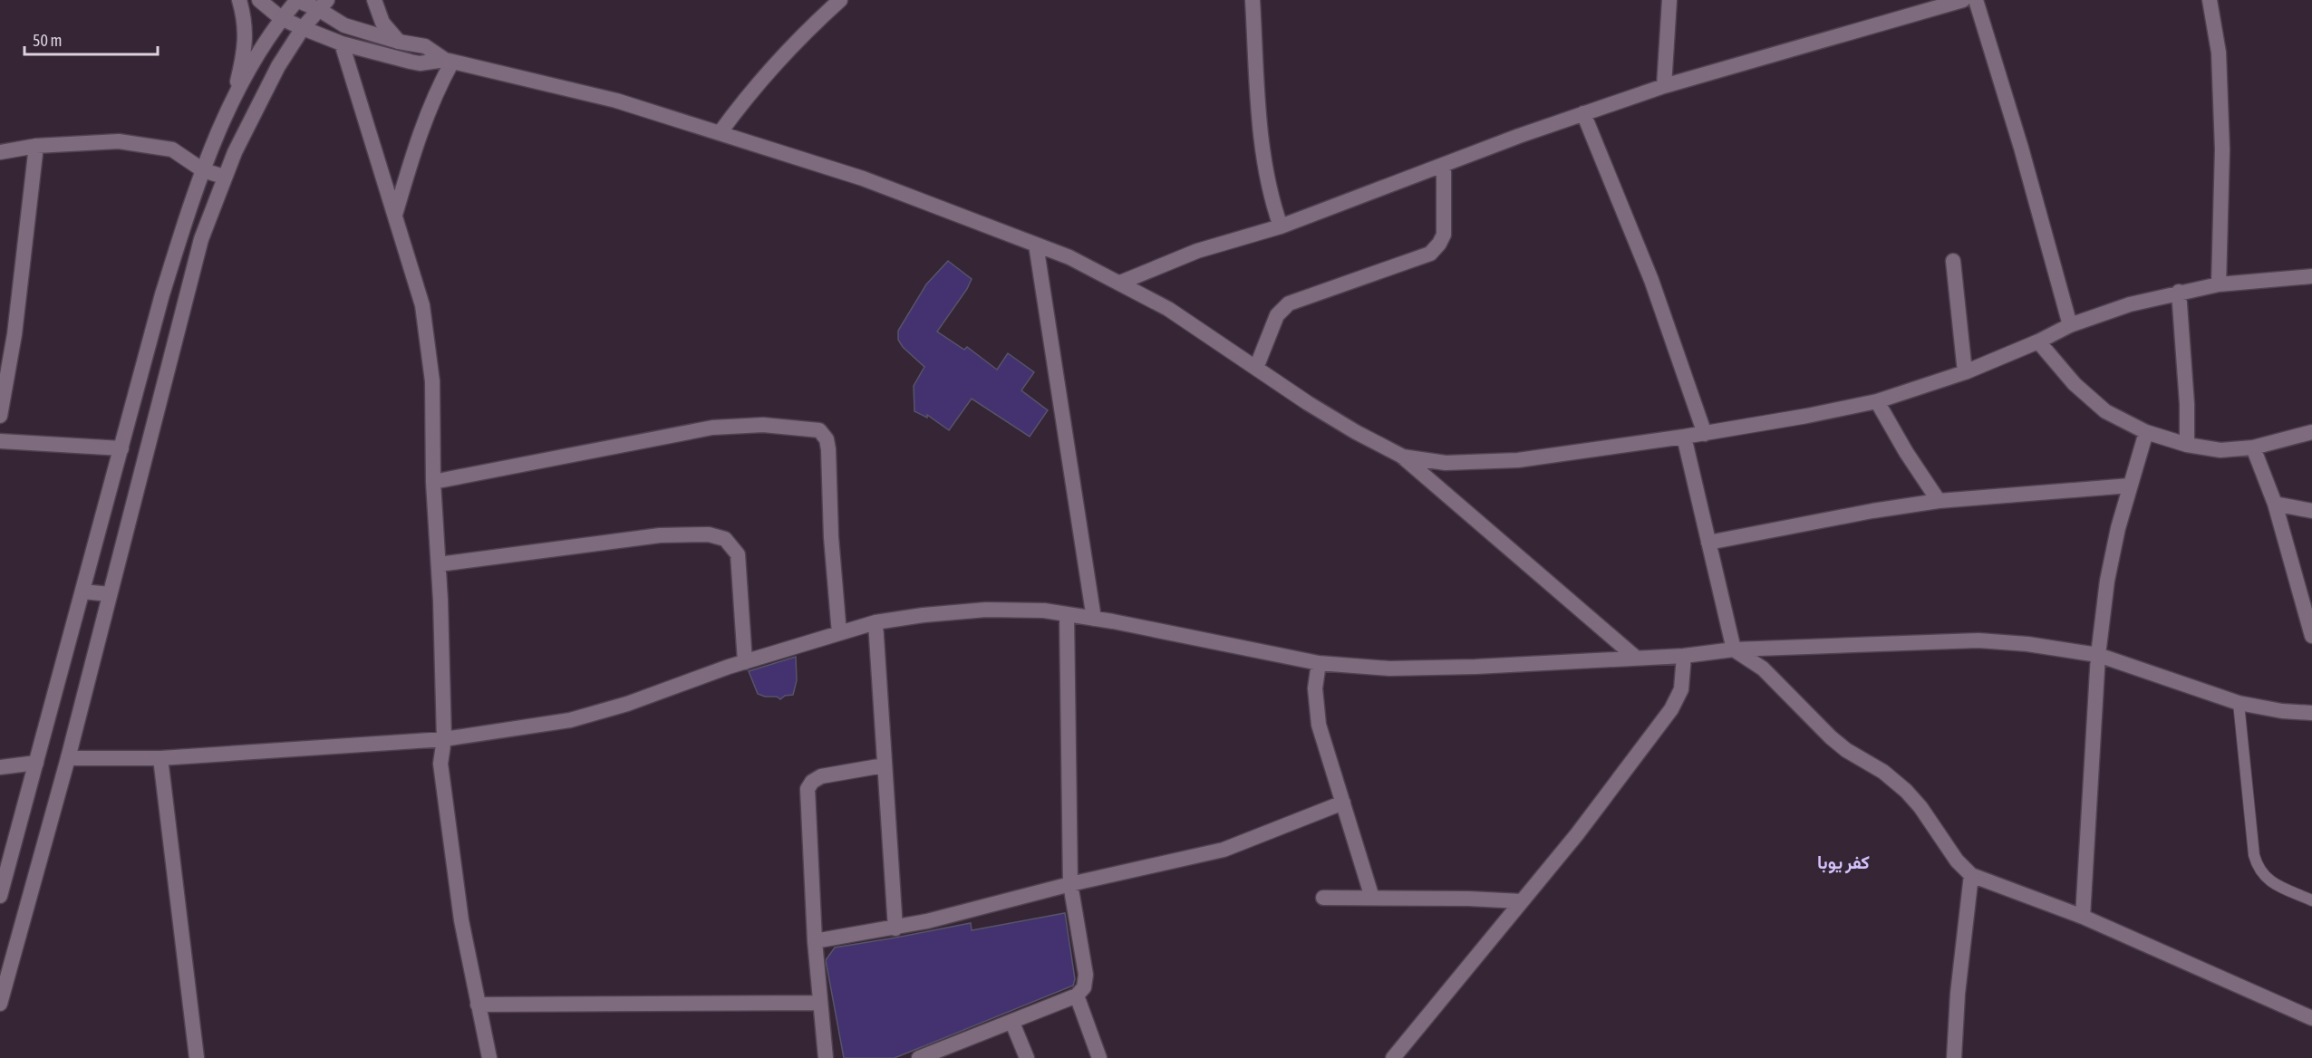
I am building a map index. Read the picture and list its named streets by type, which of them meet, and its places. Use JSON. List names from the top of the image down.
{
  "districts": ["كفر يوبا"],
  "scale_bar": "50 m"
}
